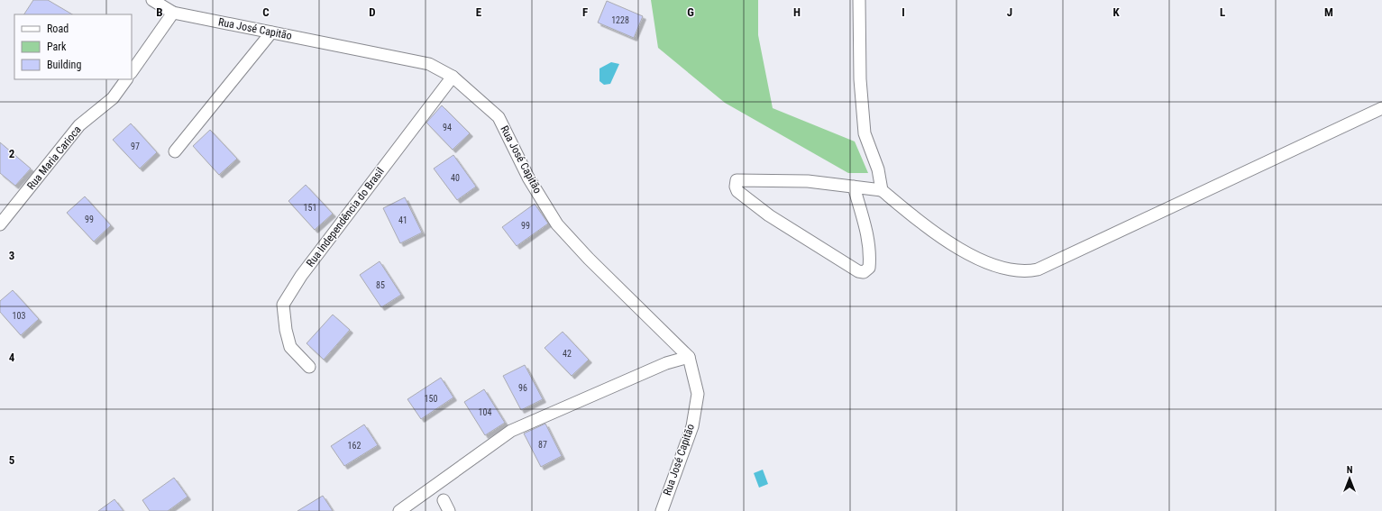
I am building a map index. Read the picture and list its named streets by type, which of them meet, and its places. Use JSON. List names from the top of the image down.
{
  "streets": {
    "street": ["Rua José Capitão", "Rua Maria Carioca", "Rua Independência do Brasil"]
  },
  "crossings": [
    ["Rua José Capitão", "Rua Independência do Brasil"]
  ],
  "house_numbers": [
    "1228",
    "94",
    "97",
    "40",
    "151",
    "99",
    "41",
    "99",
    "85",
    "103",
    "42",
    "96",
    "150",
    "104",
    "87",
    "162"
  ],
  "legend": ["Road", "Park", "Building"],
  "north": "top",
  "grid": {
    "columns": [
      "B",
      "C",
      "D",
      "E",
      "F",
      "G",
      "H",
      "I",
      "J",
      "K",
      "L",
      "M"
    ],
    "rows": [
      "2",
      "3",
      "4",
      "5"
    ]
  }
}
